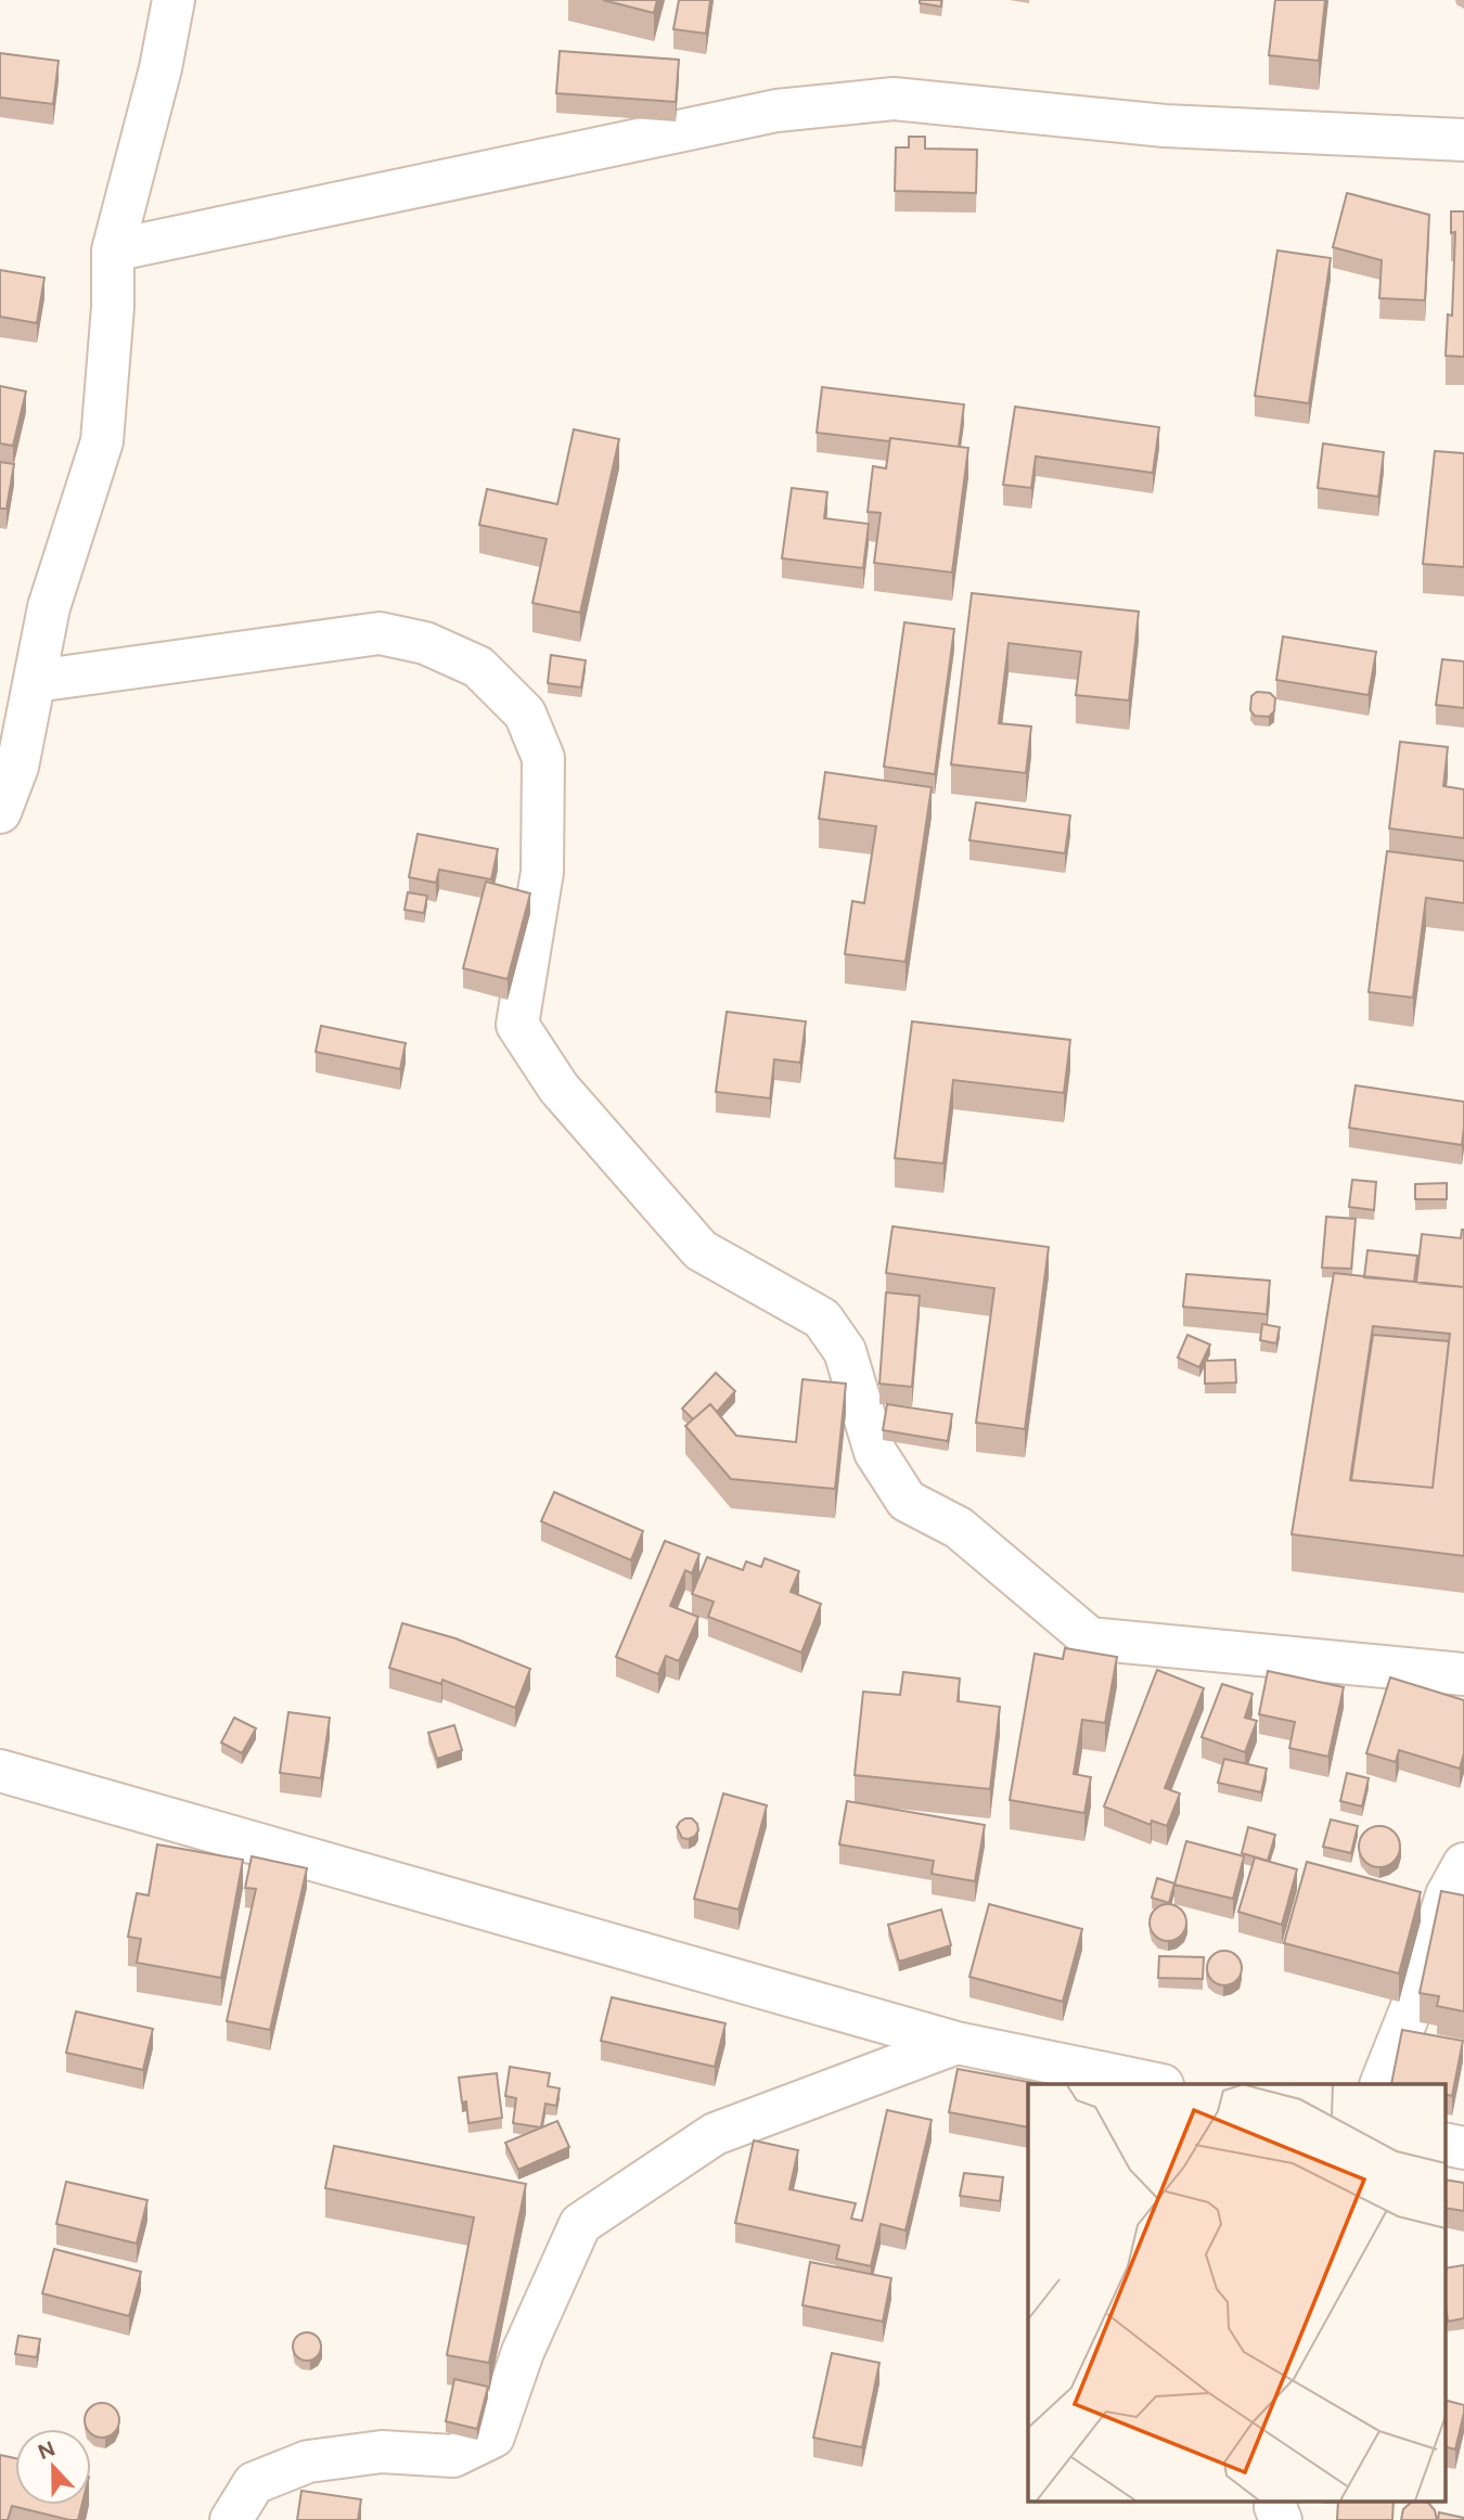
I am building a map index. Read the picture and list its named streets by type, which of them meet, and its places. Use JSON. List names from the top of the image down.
{
  "north": "top"
}
